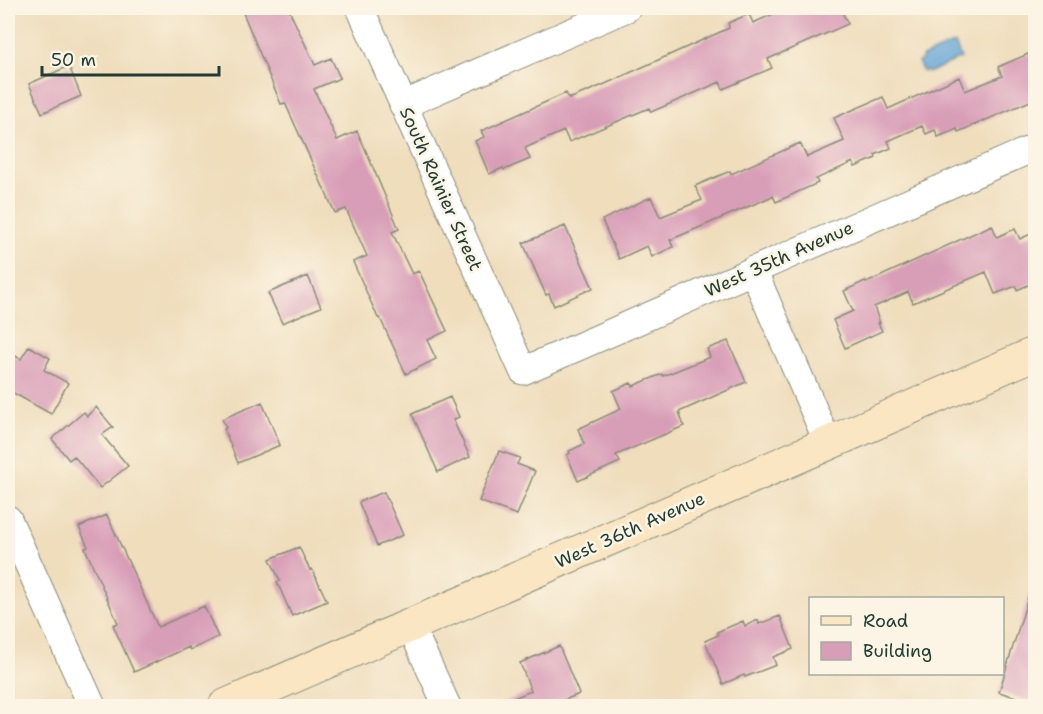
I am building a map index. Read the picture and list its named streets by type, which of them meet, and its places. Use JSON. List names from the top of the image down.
{
  "streets": {
    "street": ["South Rainier Street", "West 35th Avenue", "West 36th Avenue"]
  },
  "crossings": [
    ["South Rainier Street", "West 35th Avenue"]
  ],
  "legend": ["Road", "Building"],
  "scale_bar": "50 m"
}
